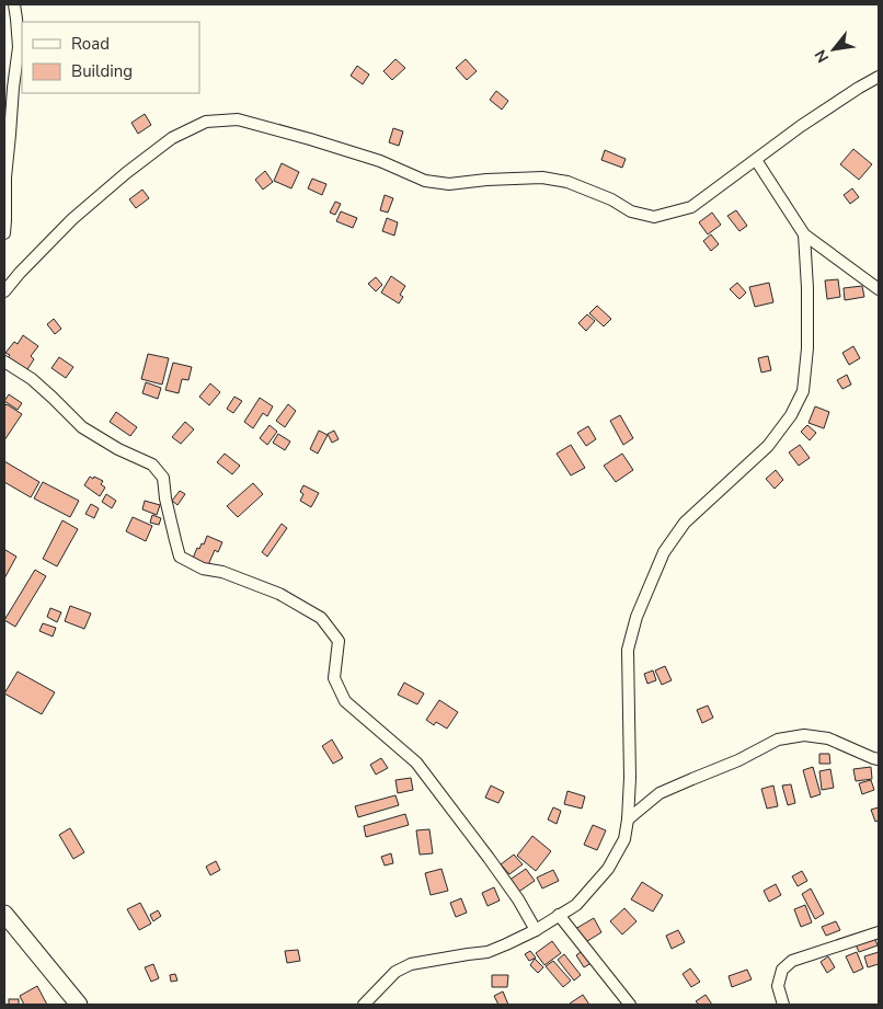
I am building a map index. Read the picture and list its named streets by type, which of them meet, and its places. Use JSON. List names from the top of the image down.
{
  "legend": ["Road", "Building"],
  "north": "bottom left"
}
